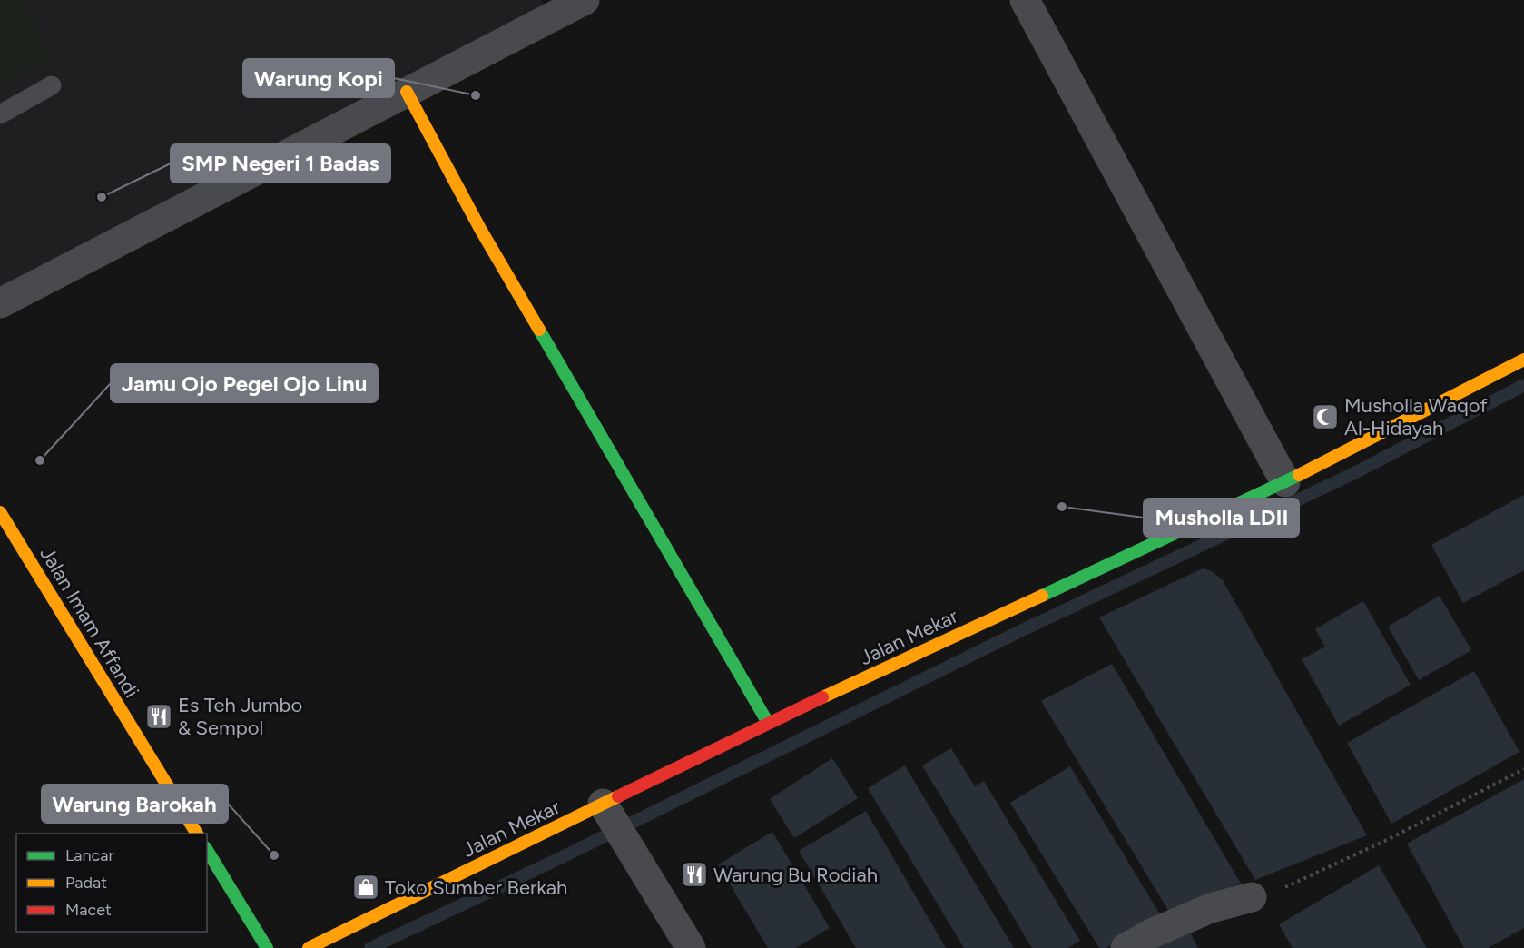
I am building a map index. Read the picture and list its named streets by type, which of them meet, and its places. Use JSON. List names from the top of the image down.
{
  "streets": {
    "street": ["Jalan Imam Affandi", "Jalan Mekar"]
  },
  "places": {
    "other": [
      "Warung Kopi",
      "SMP Negeri 1 Badas",
      "Jamu Ojo Pegel Ojo Linu",
      "Musholla LDII",
      "Warung Barokah"
    ],
    "mosque": ["Musholla Waqof Al-Hidayah"],
    "restaurant": ["Es Teh Jumbo & Sempol", "Warung Bu Rodiah"],
    "shop": ["Toko Sumber Berkah"]
  },
  "legend": ["Lancar", "Padat", "Macet"]
}
